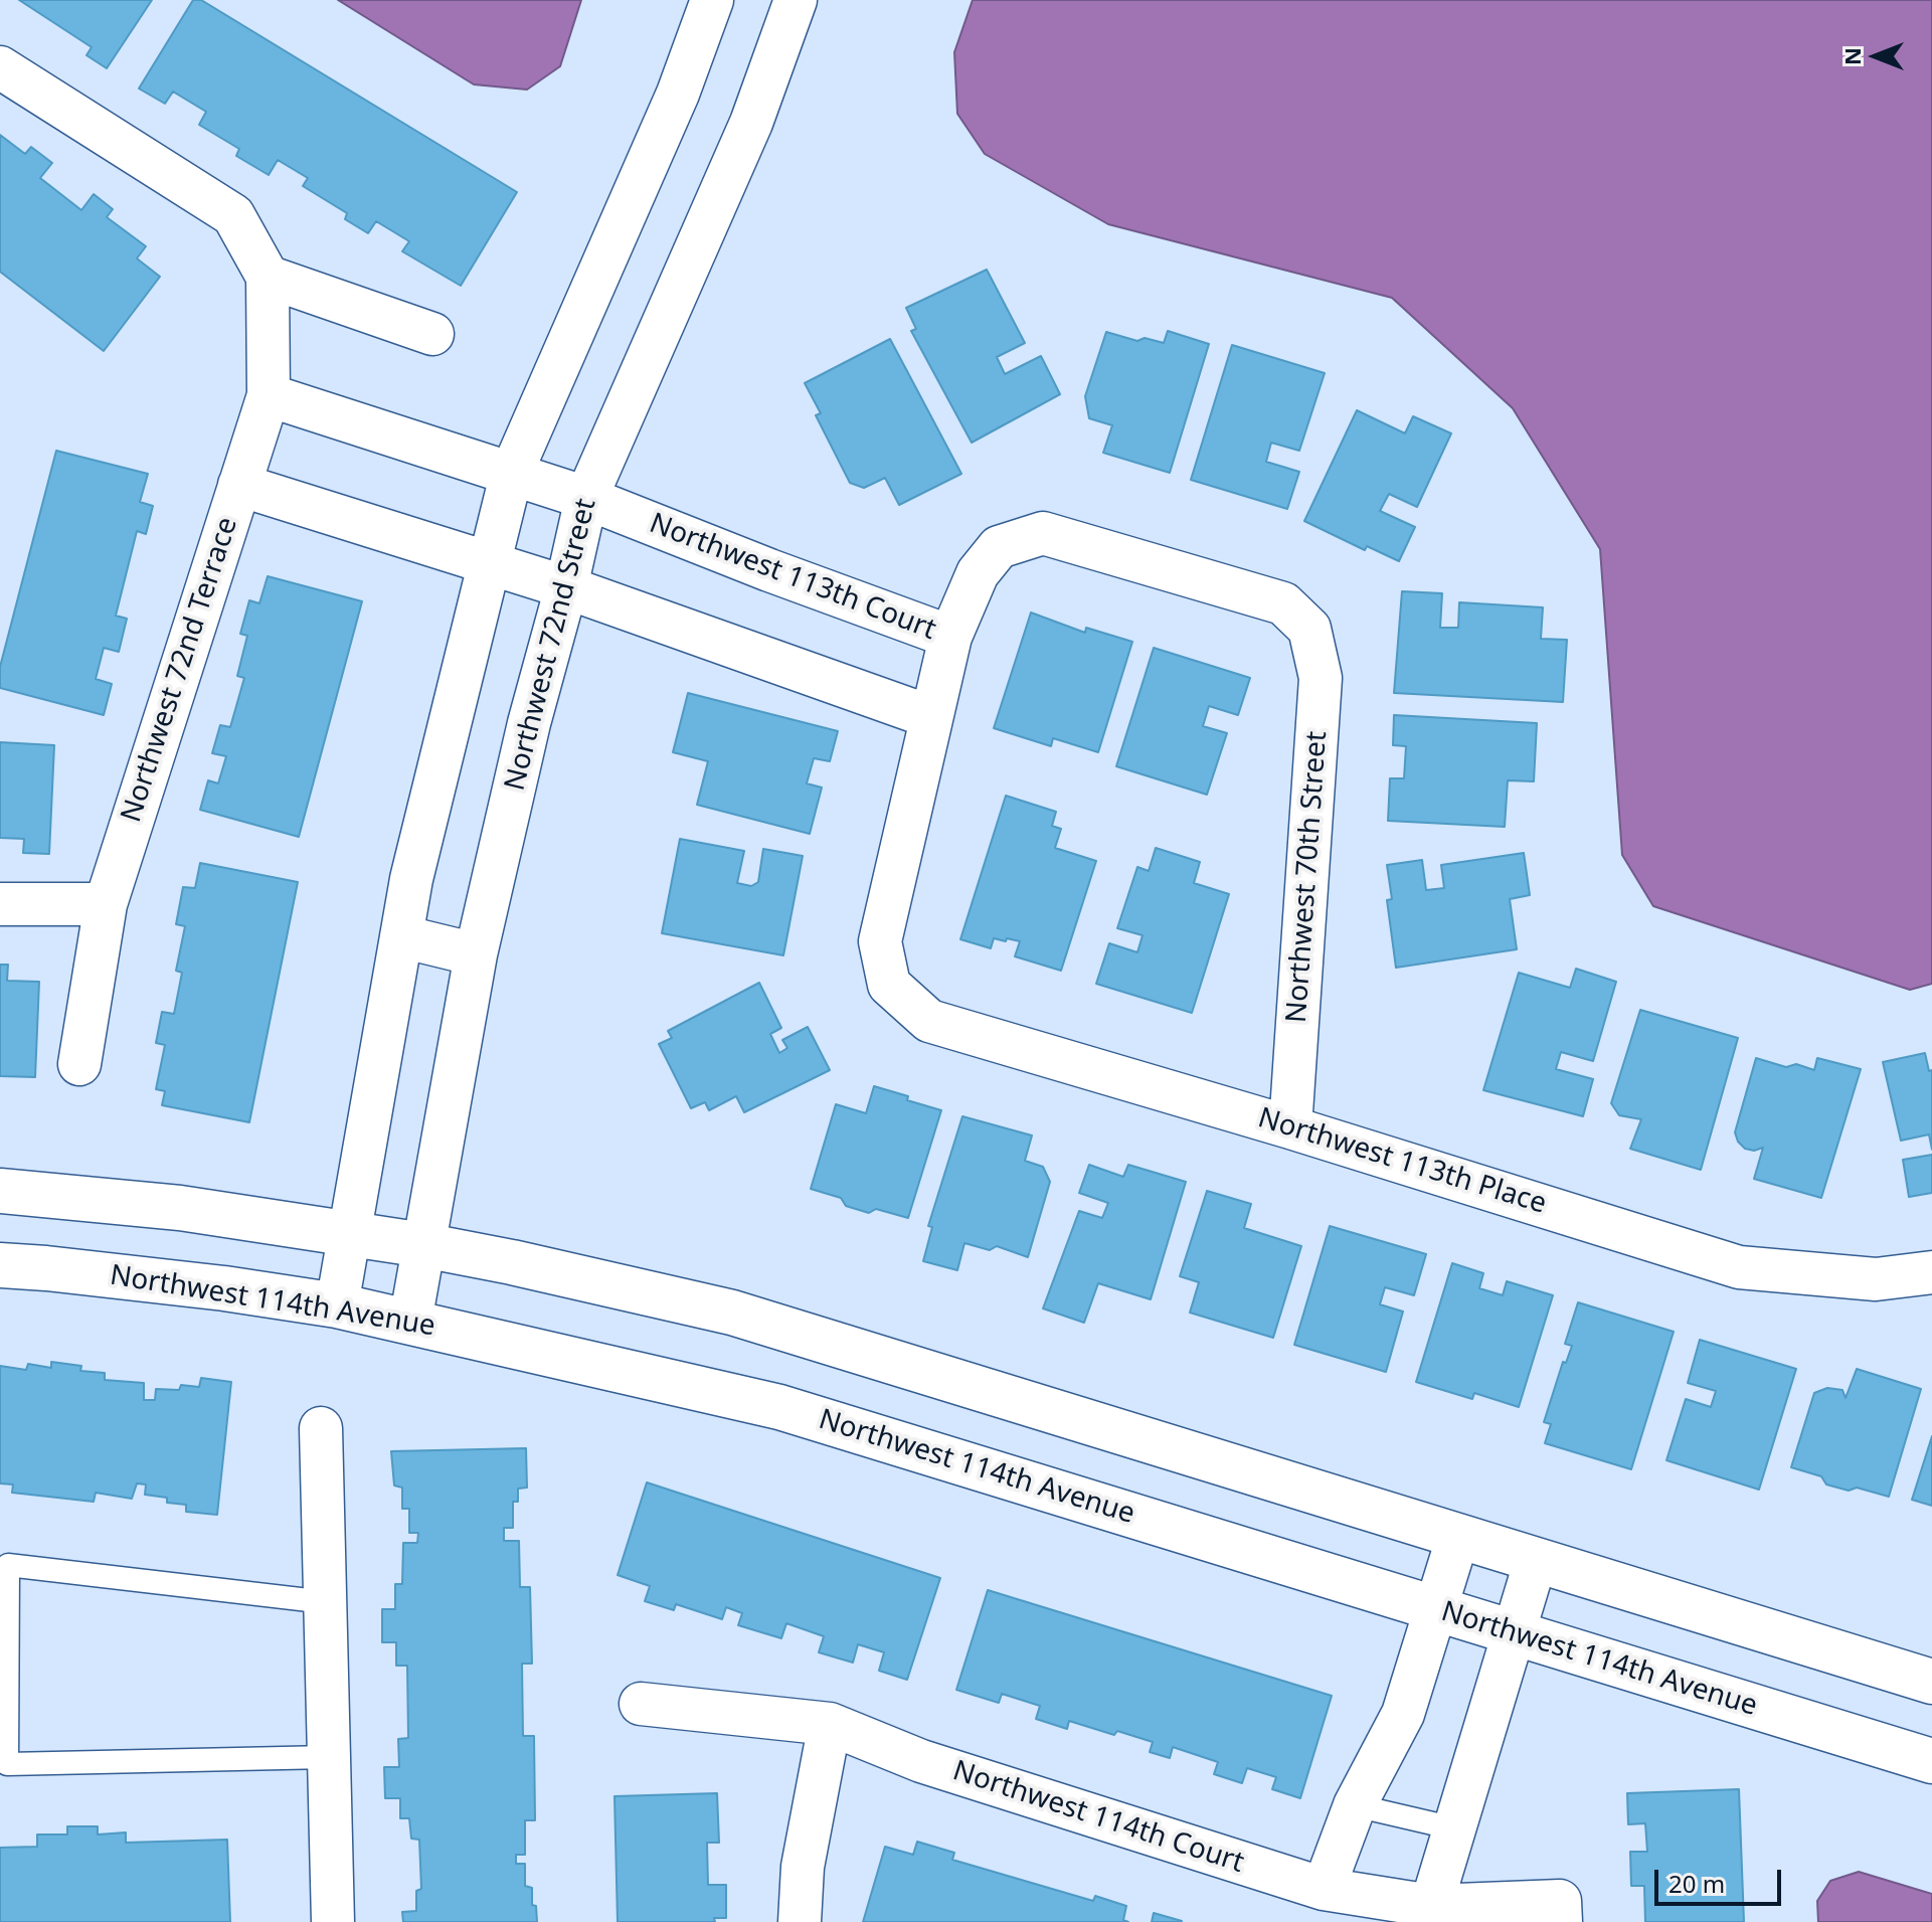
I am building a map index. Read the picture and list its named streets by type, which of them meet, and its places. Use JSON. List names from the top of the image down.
{
  "streets": {
    "street": [
      "Northwest 113th Court",
      "Northwest 72nd Street",
      "Northwest 72nd Terrace",
      "Northwest 70th Street",
      "Northwest 113th Place",
      "Northwest 114th Avenue",
      "Northwest 114th Court"
    ]
  },
  "crossings": [
    ["Northwest 113th Court", "Northwest 72nd Street"],
    ["Northwest 113th Court", "Northwest 72nd Terrace"],
    ["Northwest 113th Court", "Northwest 70th Street"],
    ["Northwest 72nd Street", "Northwest 114th Avenue"],
    ["Northwest 70th Street", "Northwest 113th Place"]
  ],
  "scale_bar": "20 m",
  "north": "left"
}
